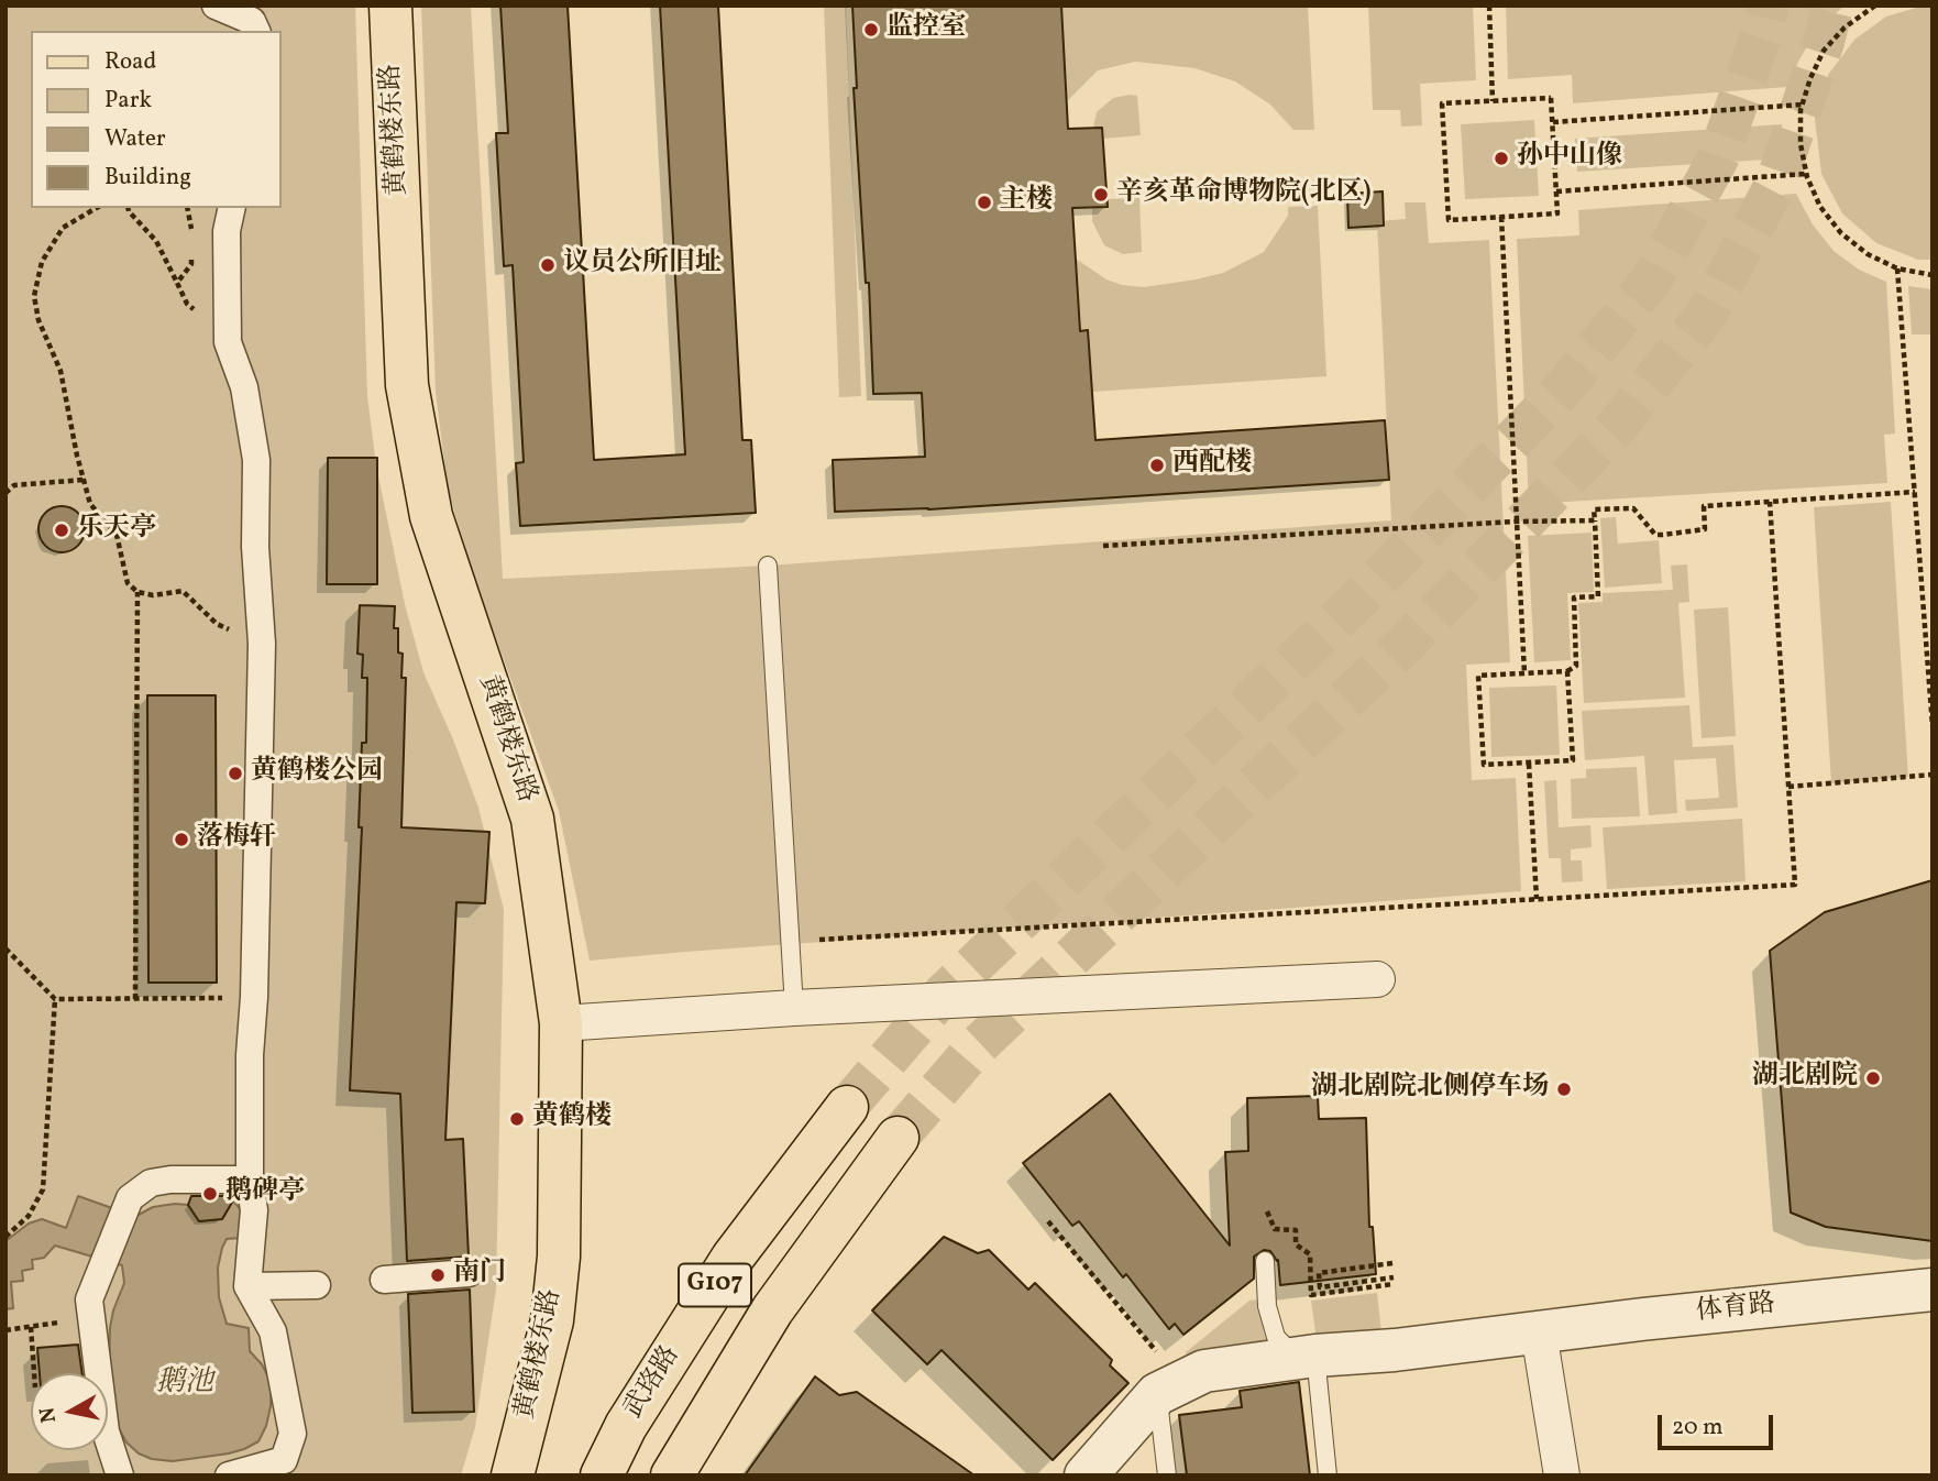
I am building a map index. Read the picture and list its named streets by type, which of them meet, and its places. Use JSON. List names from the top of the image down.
{
  "streets": {
    "main road": ["黄鹤楼东路", "G107", "武珞路"],
    "street": ["体育路"]
  },
  "water": ["鹅池"],
  "places": [
    "监控室",
    "孙中山像",
    "辛亥革命博物院(北区)",
    "主楼",
    "议员公所旧址",
    "西配楼",
    "乐天亭",
    "黄鹤楼公园",
    "落梅轩",
    "湖北剧院",
    "湖北剧院北侧停车场",
    "黄鹤楼",
    "鹅碑亭",
    "南门"
  ],
  "legend": [
    "Road",
    "Park",
    "Water",
    "Building"
  ],
  "scale_bar": "20 m",
  "north": "left"
}
